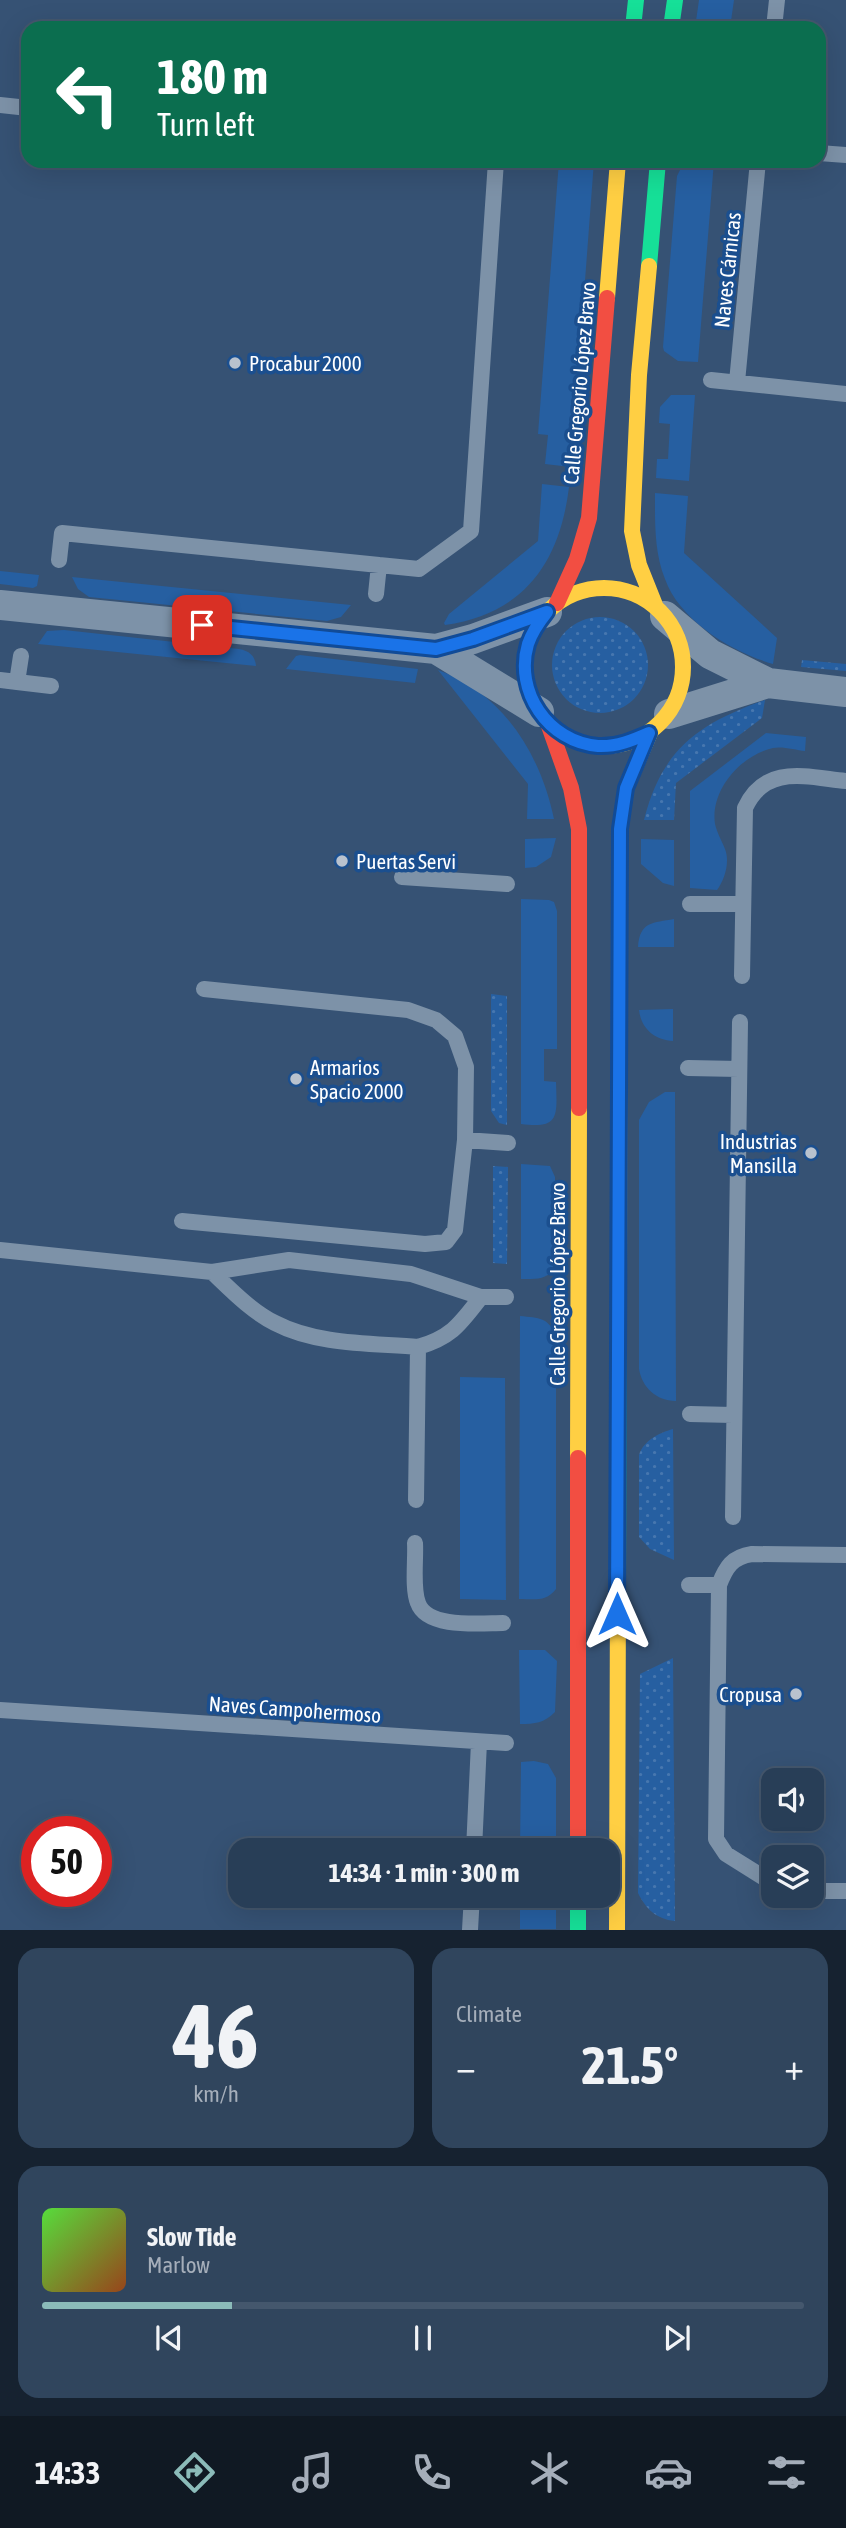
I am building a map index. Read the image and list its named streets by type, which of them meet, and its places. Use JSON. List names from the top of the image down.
{
  "streets": {
    "main road": ["Calle Gregorio López Bravo"],
    "lane": ["Naves Cárnicas", "Naves Campohermoso"]
  },
  "places": [
    "Procabur 2000",
    "Puertas Servi",
    "Armarios Spacio 2000",
    "Industrias Mansilla",
    "Cropusa"
  ],
  "page": {
    "turn": ["180 m", "Turn left"],
    "limit": "50",
    "trip": "14:34 · 1 min · 300 m",
    "tile": [
      ["46", "km/h"],
      "Climate"
    ],
    "heat": ["−", "21.5°", "+"],
    "song": ["Slow Tide", "Marlow"],
    "tabs": "14:33"
  }
}
